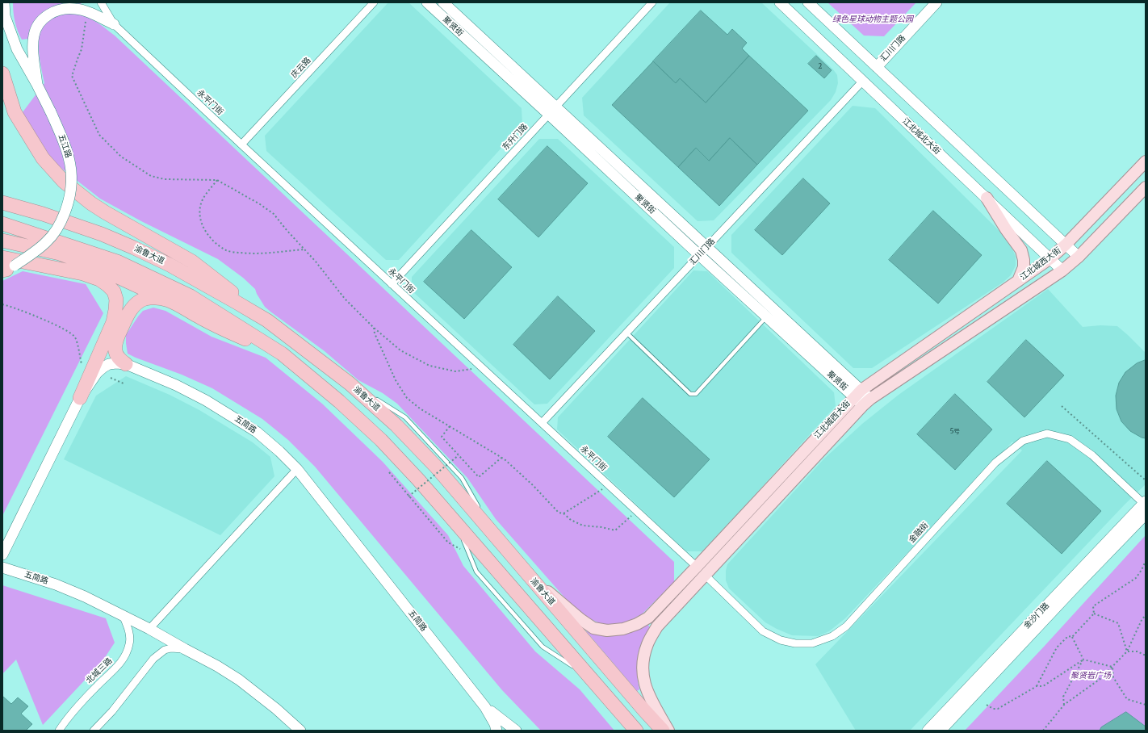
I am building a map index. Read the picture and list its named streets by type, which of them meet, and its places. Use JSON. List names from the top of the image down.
{
  "streets": {
    "highway": ["渝鲁大道"],
    "main road": [
      "聚贤街",
      "汇川门路",
      "江北城北大街",
      "五江路",
      "江北城西大街",
      "五简路",
      "金沙门路"
    ],
    "street": [
      "庆云路",
      "永平门街",
      "东升门路",
      "金融街",
      "北城三路"
    ]
  },
  "crossings": [
    ["聚贤街", "汇川门路"],
    ["聚贤街", "东升门路"],
    ["聚贤街", "江北城西大街"],
    ["汇川门路", "永平门街"],
    ["汇川门路", "江北城北大街"],
    ["庆云路", "永平门街"],
    ["永平门街", "东升门路"],
    ["永平门街", "江北城西大街"],
    ["江北城北大街", "江北城西大街"],
    ["渝鲁大道", "江北城西大街"],
    ["江北城西大街", "金融街"],
    ["五简路", "北城三路"],
    ["金融街", "金沙门路"]
  ],
  "parks": ["绿色星球动物主题公园", "聚贤岩广场"],
  "house_numbers": ["2", "5号"]
}
